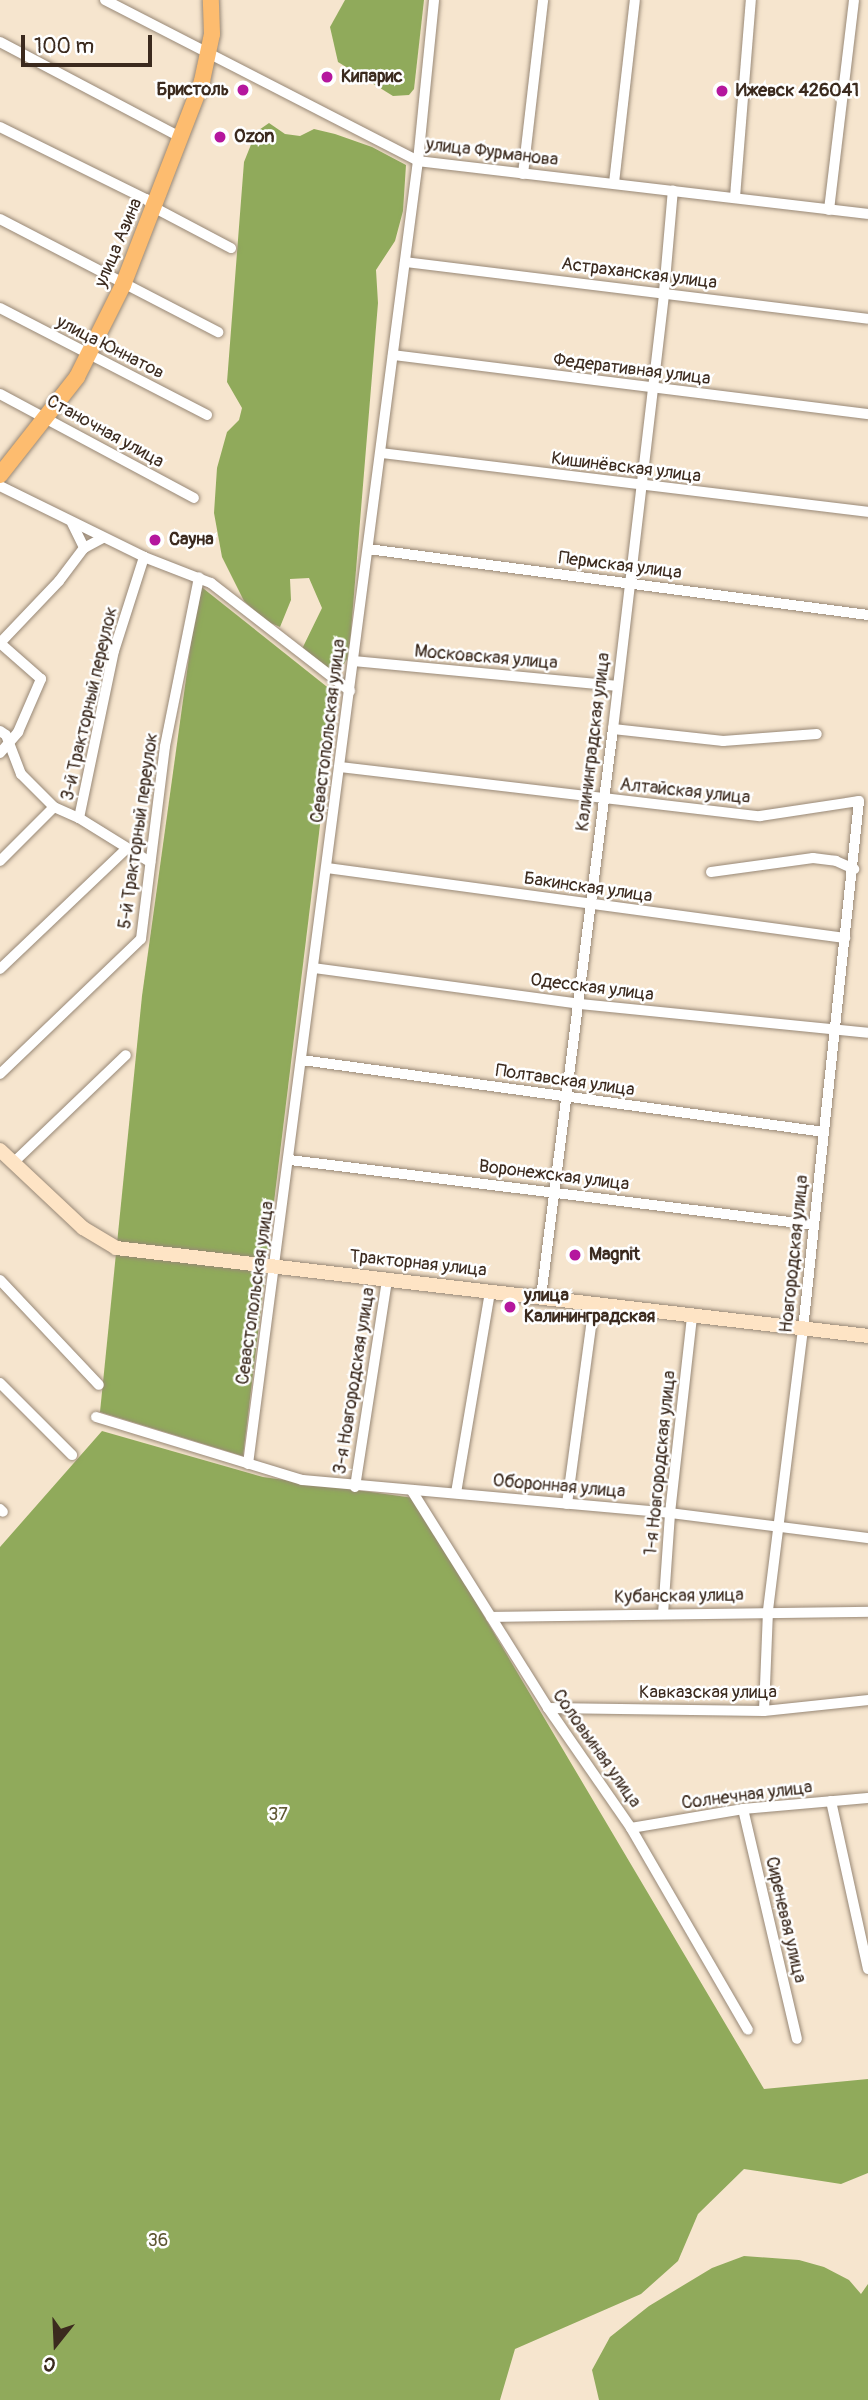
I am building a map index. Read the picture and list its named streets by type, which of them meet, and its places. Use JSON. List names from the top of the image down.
{
  "streets": {
    "main road": ["улица Азина"],
    "street": [
      "улица Фурманова",
      "Астраханская улица",
      "улица Юннатов",
      "Федеративная улица",
      "Станочная улица",
      "Кишинёвская улица",
      "Пермская улица",
      "Московская улица",
      "3-й Тракторный переулок",
      "Севастопольская улица",
      "Калининградская улица",
      "Алтайская улица",
      "5-й Тракторный переулок",
      "Бакинская улица",
      "Одесская улица",
      "Полтавская улица",
      "Воронежская улица",
      "Новгородская улица",
      "Тракторная улица",
      "3-я Новгородская улица",
      "1-я Новгородская улица",
      "Оборонная улица",
      "Кубанская улица",
      "Кавказская улица",
      "Соловьиная улица",
      "Солнечная улица",
      "Сиреневая улица"
    ]
  },
  "crossings": [
    ["улица Фурманова", "улица Азина"],
    ["улица Фурманова", "Севастопольская улица"],
    ["улица Фурманова", "Калининградская улица"],
    ["улица Азина", "улица Юннатов"],
    ["улица Азина", "Станочная улица"],
    ["Астраханская улица", "Севастопольская улица"],
    ["Астраханская улица", "Калининградская улица"],
    ["Федеративная улица", "Севастопольская улица"],
    ["Федеративная улица", "Калининградская улица"],
    ["Кишинёвская улица", "Севастопольская улица"],
    ["Кишинёвская улица", "Калининградская улица"],
    ["Пермская улица", "Севастопольская улица"],
    ["Пермская улица", "Калининградская улица"],
    ["Московская улица", "Севастопольская улица"],
    ["Московская улица", "Калининградская улица"],
    ["Севастопольская улица", "Алтайская улица"],
    ["Севастопольская улица", "Бакинская улица"],
    ["Севастопольская улица", "Одесская улица"],
    ["Севастопольская улица", "Полтавская улица"],
    ["Севастопольская улица", "Воронежская улица"],
    ["Севастопольская улица", "Тракторная улица"],
    ["Севастопольская улица", "Оборонная улица"],
    ["Калининградская улица", "Алтайская улица"],
    ["Калининградская улица", "Бакинская улица"],
    ["Калининградская улица", "Одесская улица"],
    ["Калининградская улица", "Полтавская улица"],
    ["Калининградская улица", "Воронежская улица"],
    ["Калининградская улица", "Тракторная улица"],
    ["Алтайская улица", "Новгородская улица"],
    ["Бакинская улица", "Новгородская улица"],
    ["Одесская улица", "Новгородская улица"],
    ["Полтавская улица", "Новгородская улица"],
    ["Воронежская улица", "Новгородская улица"],
    ["Новгородская улица", "Тракторная улица"],
    ["Новгородская улица", "Оборонная улица"],
    ["Новгородская улица", "Кубанская улица"],
    ["Новгородская улица", "Кавказская улица"],
    ["Тракторная улица", "3-я Новгородская улица"],
    ["Тракторная улица", "1-я Новгородская улица"],
    ["3-я Новгородская улица", "Оборонная улица"],
    ["1-я Новгородская улица", "Оборонная улица"],
    ["1-я Новгородская улица", "Кубанская улица"],
    ["Оборонная улица", "Соловьиная улица"],
    ["Кубанская улица", "Соловьиная улица"],
    ["Кавказская улица", "Соловьиная улица"],
    ["Соловьиная улица", "Солнечная улица"],
    ["Солнечная улица", "Сиреневая улица"]
  ],
  "parks": ["37", "36"],
  "places": [
    "Кипарис",
    "Бристоль",
    "Ижевск 426041",
    "Ozon",
    "Сауна",
    "Magnit",
    "улица Калининградская"
  ],
  "scale_bar": "100 m",
  "north": "bottom"
}
